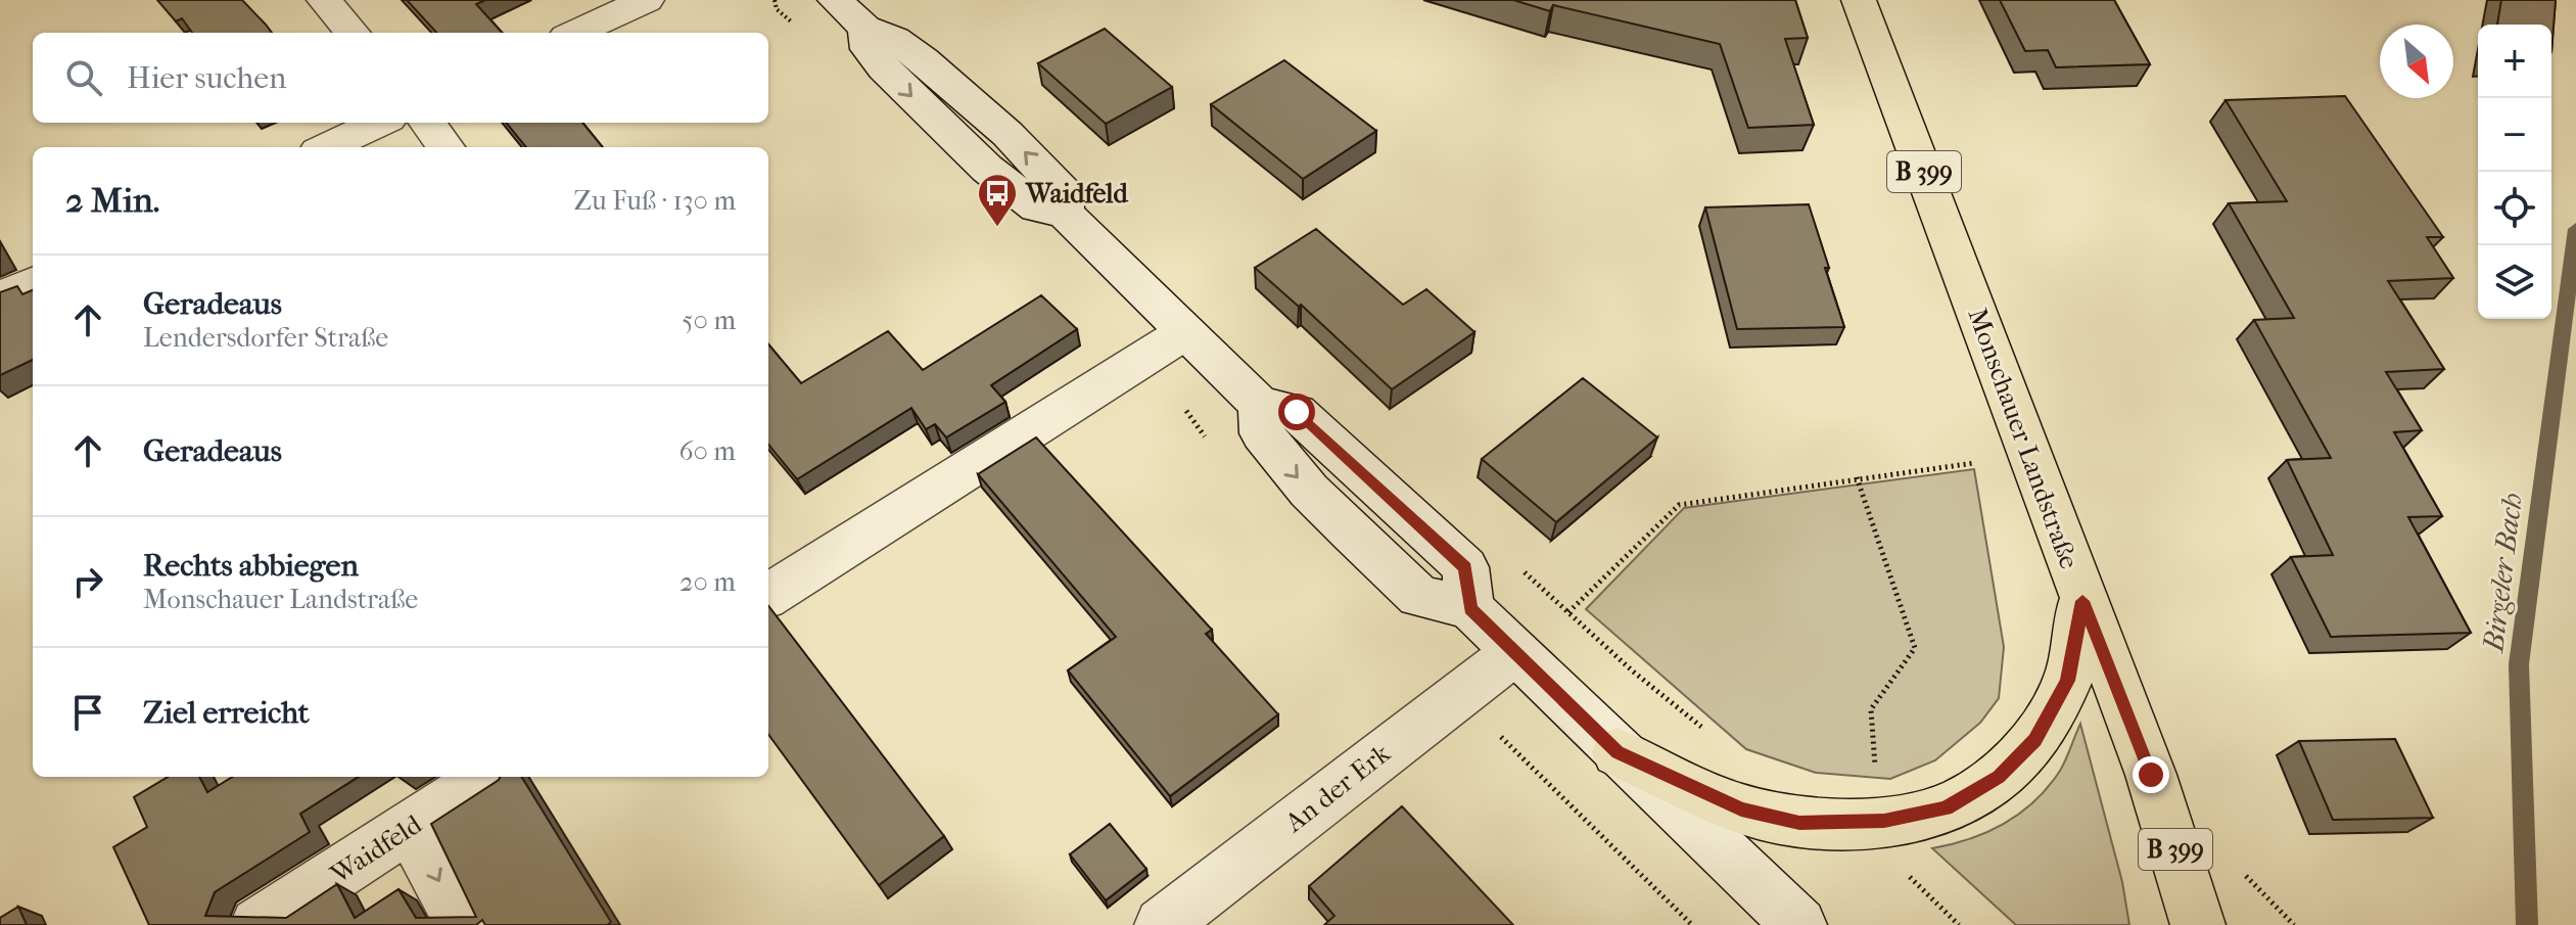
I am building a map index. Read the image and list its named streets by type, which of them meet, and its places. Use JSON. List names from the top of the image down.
{
  "streets": {
    "main road": ["B 399", "Monschauer Landstraße"],
    "street": ["An der Erk", "Waidfeld"]
  },
  "water": ["Birgeler Bach"],
  "places": {
    "bus stop": ["Waidfeld"]
  },
  "north": "bottom right",
  "page": {
    "map_buttons": ["+", "−"],
    "search": "Hier suchen",
    "heading": ["2 Min.", "Zu Fuß · 130 m"],
    "list": [
      ["Geradeaus", "Lendersdorfer Straße", "50 m"],
      ["Geradeaus", "60 m"],
      ["Rechts abbiegen", "Monschauer Landstraße", "20 m"],
      "Ziel erreicht"
    ]
  }
}
